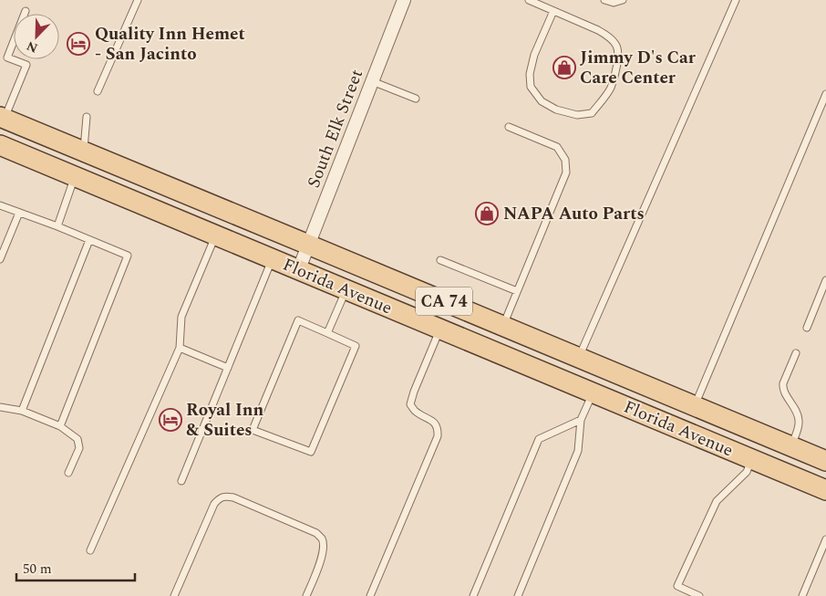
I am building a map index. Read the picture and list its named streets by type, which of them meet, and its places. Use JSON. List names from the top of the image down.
{
  "streets": {
    "main road": ["Florida Avenue", "CA 74"],
    "street": ["South Elk Street"]
  },
  "crossings": [
    ["South Elk Street", "Florida Avenue"]
  ],
  "places": {
    "hotel": ["Quality Inn Hemet - San Jacinto", "Royal Inn & Suites"],
    "shop": ["Jimmy D's Car Care Center", "NAPA Auto Parts"]
  },
  "scale_bar": "50 m",
  "north": "bottom left"
}
